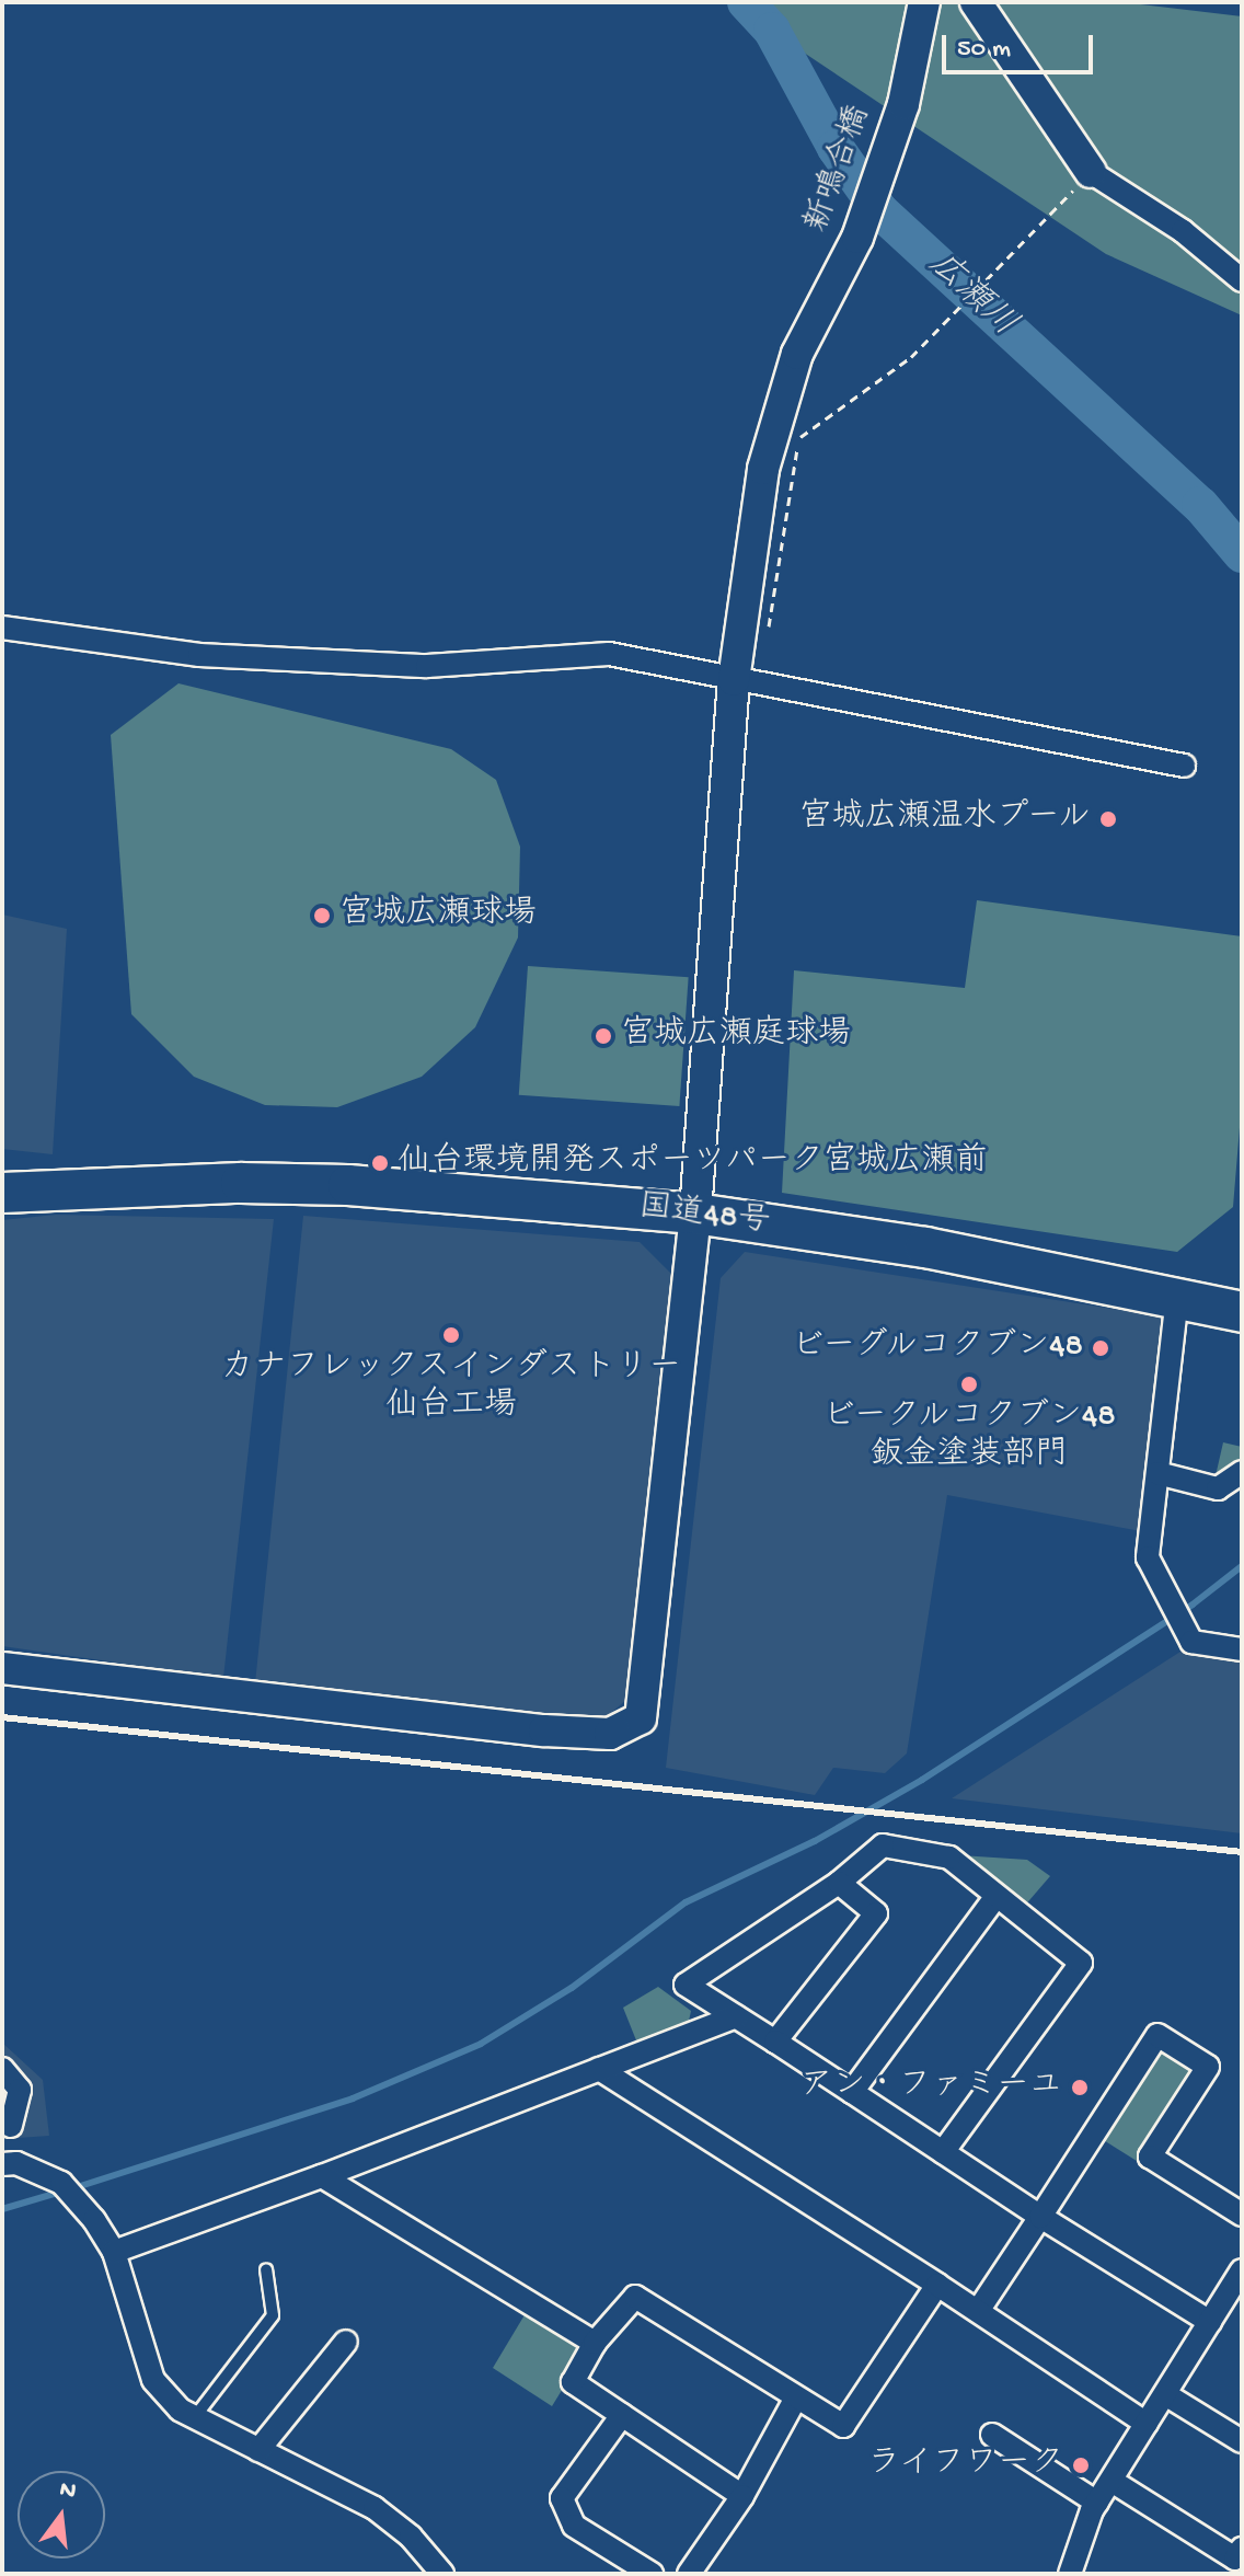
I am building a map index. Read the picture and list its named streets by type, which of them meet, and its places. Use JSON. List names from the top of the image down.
{
  "streets": {
    "highway": ["国道48号"],
    "street": ["新鳴合橋"]
  },
  "crossings": [
    ["新鳴合橋", "国道48号"]
  ],
  "water": ["広瀬川"],
  "places": [
    "宮城広瀬温水プール",
    "宮城広瀬球場",
    "宮城広瀬庭球場",
    "仙台環境開発スポーツパーク宮城広瀬前",
    "カナフレックスインダストリー 仙台工場",
    "ビーグルコクブン48",
    "ビークルコクブン48 鈑金塗装部門",
    "アン・ファミーユ",
    "ライフワーク"
  ],
  "scale_bar": "50 m",
  "north": "top"
}
